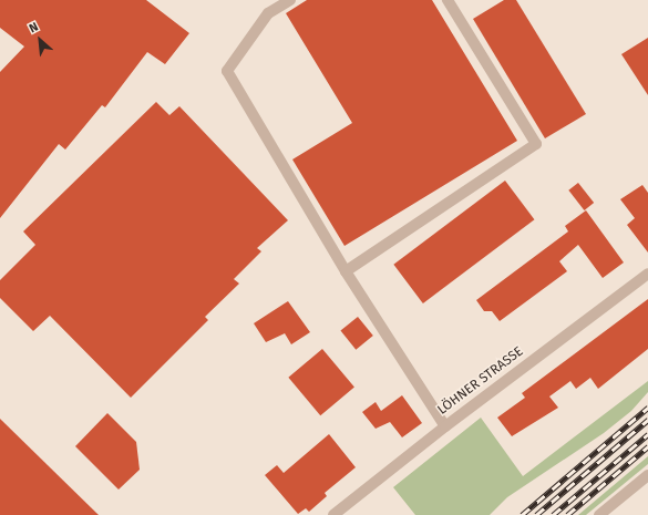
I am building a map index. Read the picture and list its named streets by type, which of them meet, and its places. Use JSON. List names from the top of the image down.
{
  "streets": {
    "street": ["LÖHNER STRASSE"]
  },
  "north": "top left"
}
